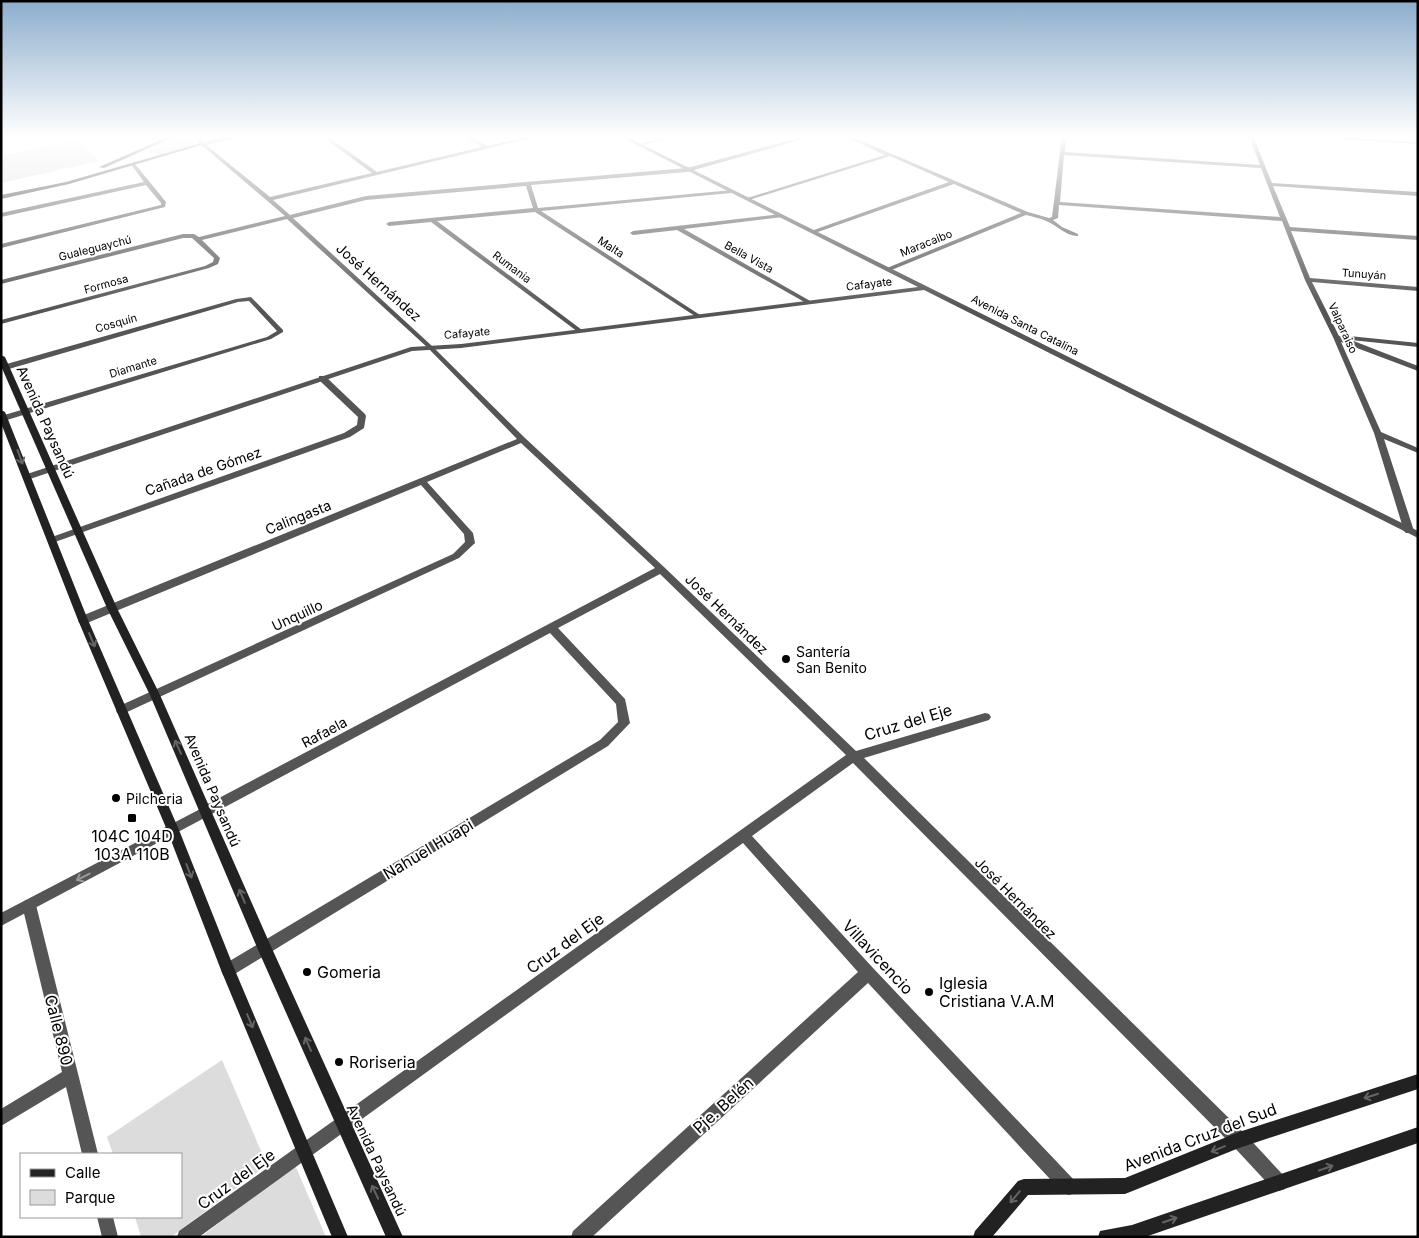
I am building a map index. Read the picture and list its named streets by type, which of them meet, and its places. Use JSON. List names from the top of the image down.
{
  "streets": {
    "main road": ["Avenida Paysandú", "Avenida Cruz del Sud"],
    "street": [
      "Maracaibo",
      "Malta",
      "Gualeguaychú",
      "Bella Vista",
      "Rumania",
      "Tunuyán",
      "José Hernández",
      "Formosa",
      "Cafayate",
      "Cosquín",
      "Avenida Santa Catalina",
      "Valparaiso",
      "Diamante",
      "Cañada de Gómez",
      "Calingasta",
      "Unquillo",
      "Cruz del Eje",
      "Rafaela",
      "Nahuel Huapi",
      "Villavicencio",
      "Calle 890",
      "Pje. Belén"
    ]
  },
  "crossings": [
    ["Maracaibo", "Avenida Santa Catalina"],
    ["Malta", "Cafayate"],
    ["Gualeguaychú", "José Hernández"],
    ["Gualeguaychú", "Formosa"],
    ["Bella Vista", "Cafayate"],
    ["Rumania", "Cafayate"],
    ["Tunuyán", "Valparaiso"],
    ["José Hernández", "Cafayate"],
    ["José Hernández", "Calingasta"],
    ["José Hernández", "Cruz del Eje"],
    ["José Hernández", "Rafaela"],
    ["José Hernández", "Avenida Cruz del Sud"],
    ["Cafayate", "Avenida Santa Catalina"],
    ["Cafayate", "Avenida Paysandú"],
    ["Cafayate", "Cañada de Gómez"],
    ["Cosquín", "Diamante"],
    ["Cosquín", "Avenida Paysandú"],
    ["Avenida Santa Catalina", "Valparaiso"],
    ["Diamante", "Avenida Paysandú"],
    ["Avenida Paysandú", "Cañada de Gómez"],
    ["Avenida Paysandú", "Calingasta"],
    ["Avenida Paysandú", "Unquillo"],
    ["Avenida Paysandú", "Cruz del Eje"],
    ["Avenida Paysandú", "Rafaela"],
    ["Avenida Paysandú", "Nahuel Huapi"],
    ["Calingasta", "Unquillo"],
    ["Cruz del Eje", "Villavicencio"],
    ["Rafaela", "Nahuel Huapi"],
    ["Rafaela", "Calle 890"],
    ["Villavicencio", "Pje. Belén"],
    ["Villavicencio", "Avenida Cruz del Sud"]
  ],
  "places": {
    "other": [
      "Santería San Benito",
      "Pilcheria",
      "Gomeria",
      "Iglesia Cristiana V.A.M",
      "Roriseria"
    ],
    "transit": ["104C 104D 103A 110B"]
  },
  "legend": ["Calle", "Parque"]
}
